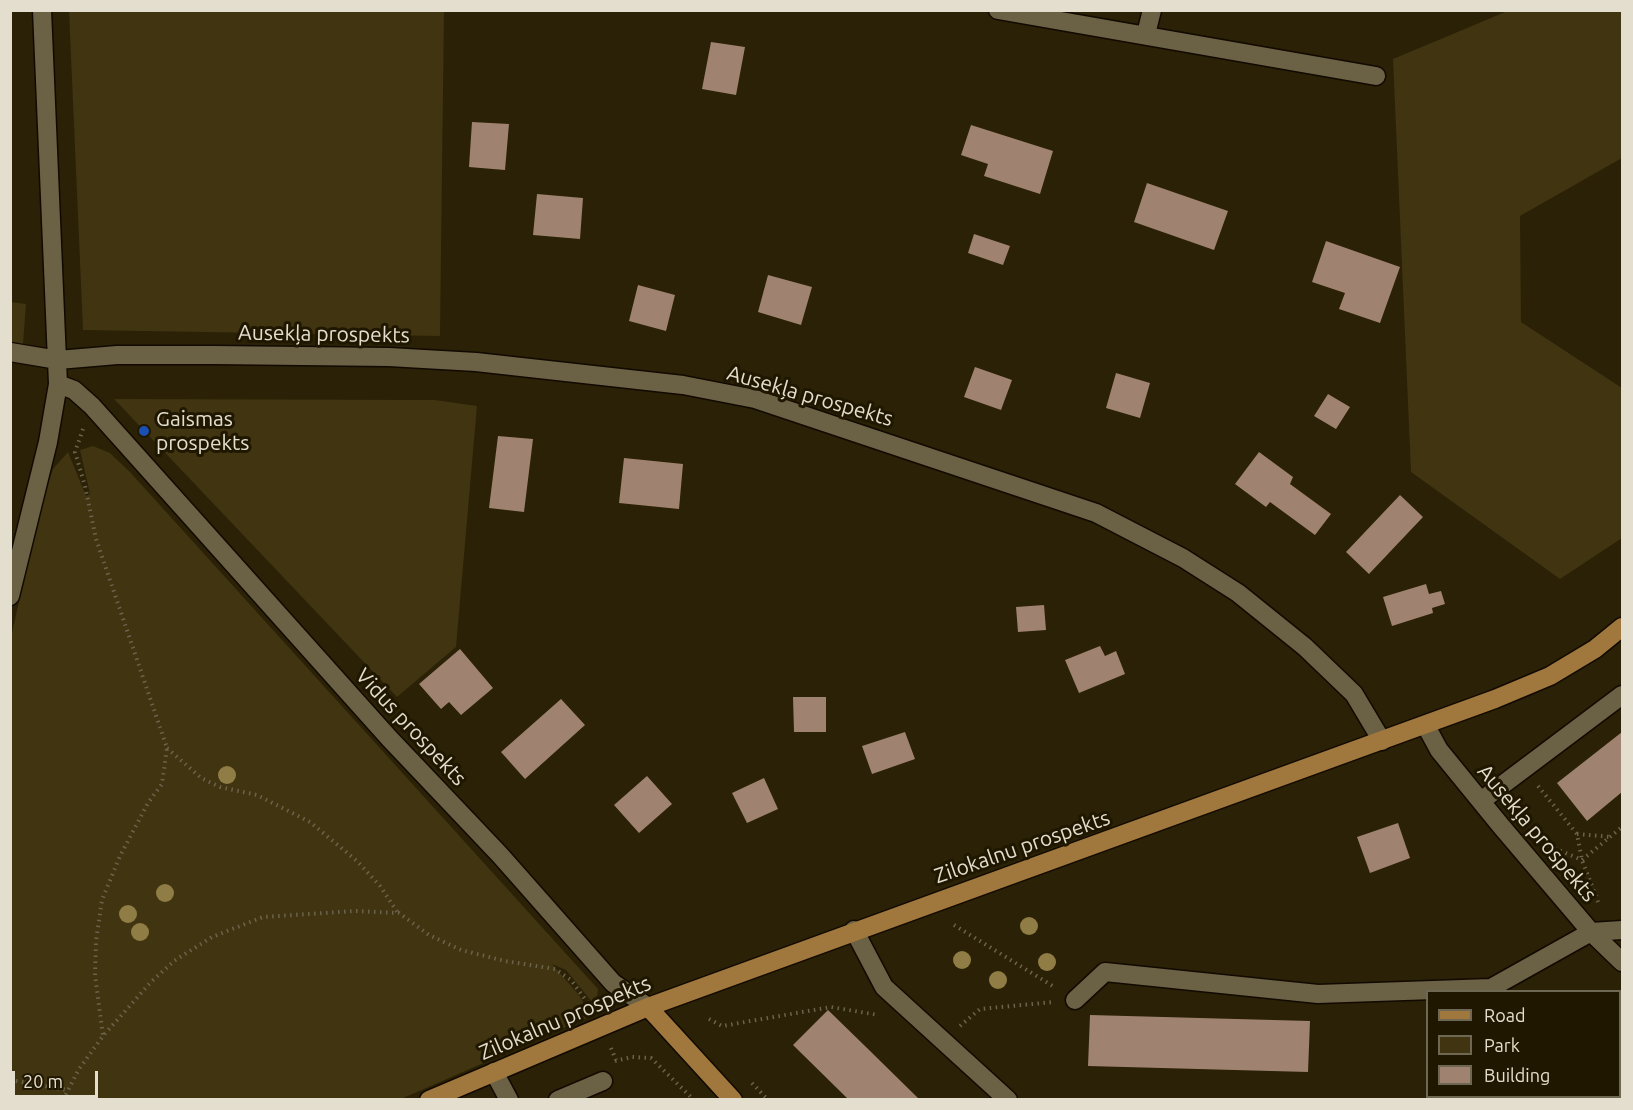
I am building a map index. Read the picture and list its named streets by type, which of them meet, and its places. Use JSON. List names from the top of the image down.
{
  "streets": {
    "main road": ["Vidus prospekts", "Zilokalnu prospekts"],
    "street": ["Ausekļa prospekts"]
  },
  "crossings": [
    ["Ausekļa prospekts", "Zilokalnu prospekts"],
    ["Vidus prospekts", "Zilokalnu prospekts"]
  ],
  "places": ["Gaismas prospekts"],
  "legend": ["Road", "Park", "Building"],
  "scale_bar": "20 m"
}
